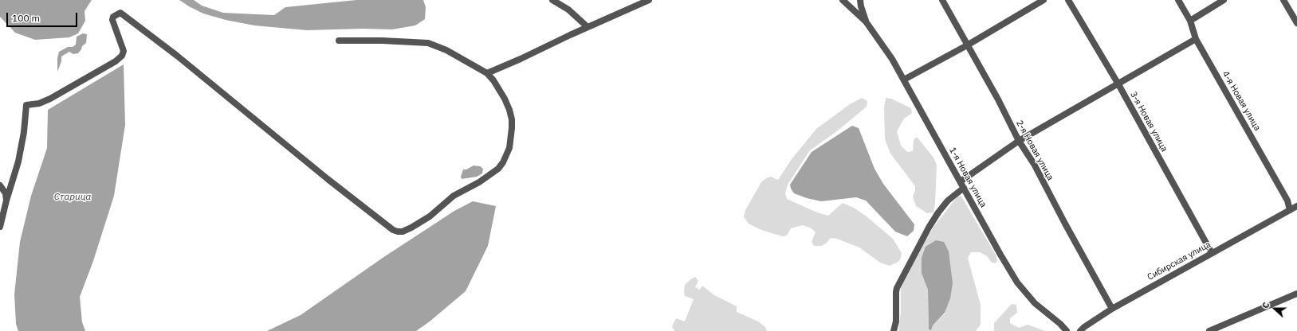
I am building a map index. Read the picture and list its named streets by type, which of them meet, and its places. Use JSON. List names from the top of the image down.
{
  "streets": {
    "street": [
      "4-я Новая улица",
      "3-я Новая улица",
      "2-я Новая улица",
      "1-я Новая улица",
      "Сибирская улица"
    ]
  },
  "crossings": [
    ["4-я Новая улица", "Сибирская улица"],
    ["3-я Новая улица", "Сибирская улица"],
    ["2-я Новая улица", "Сибирская улица"]
  ],
  "water": ["Старица"],
  "scale_bar": "100 m",
  "north": "left"
}
